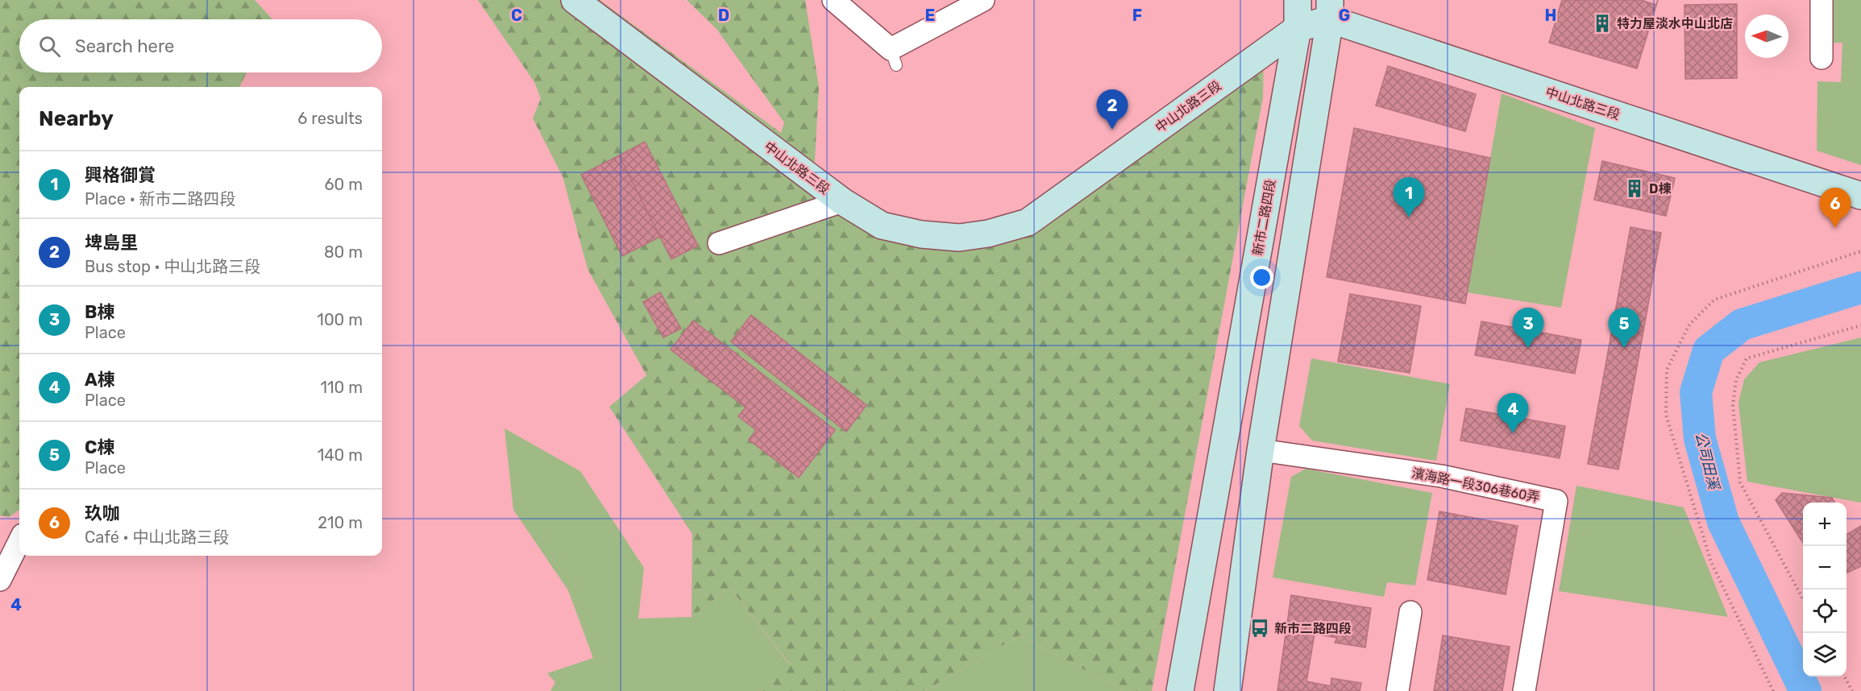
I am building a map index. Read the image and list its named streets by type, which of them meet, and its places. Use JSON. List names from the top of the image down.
{
  "streets": {
    "street": ["中山北路三段", "新市二路四段", "濱海路一段306巷60弄"]
  },
  "crossings": [
    ["中山北路三段", "新市二路四段"]
  ],
  "water": ["公司田溪"],
  "places": {
    "building": ["特力屋淡水中山北店", "D棟"],
    "bus stop": ["新市二路四段"]
  },
  "north": "left",
  "page": {
    "search": "Search here",
    "heading": ["Nearby", "6 results"],
    "pins": [
      "2",
      "1",
      "6",
      "3",
      "5",
      "4"
    ],
    "list": [
      {
        "mark": "1",
        "name": "興格御賞",
        "note": "Place · 新市二路四段",
        "value": "60 m"
      },
      {
        "mark": "2",
        "name": "埤島里",
        "note": "Bus stop · 中山北路三段",
        "value": "80 m"
      },
      {
        "mark": "3",
        "name": "B棟",
        "note": "Place",
        "value": "100 m"
      },
      {
        "mark": "4",
        "name": "A棟",
        "note": "Place",
        "value": "110 m"
      },
      {
        "mark": "5",
        "name": "C棟",
        "note": "Place",
        "value": "140 m"
      },
      {
        "mark": "6",
        "name": "玖咖",
        "note": "Café · 中山北路三段",
        "value": "210 m"
      }
    ],
    "map_buttons": ["+", "−"]
  },
  "grid": {
    "columns": [
      "C",
      "D",
      "E",
      "F",
      "G",
      "H"
    ],
    "rows": ["4"]
  }
}
